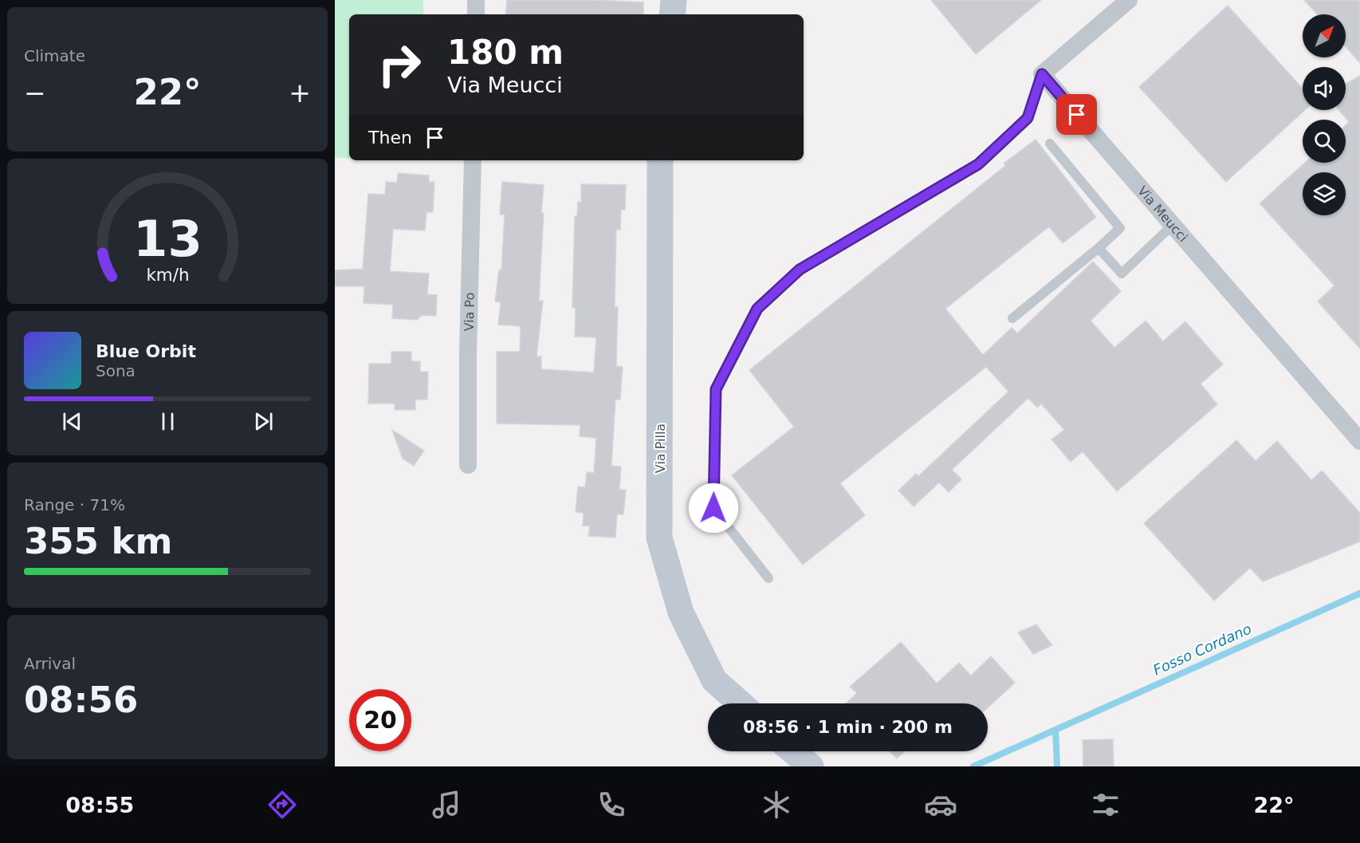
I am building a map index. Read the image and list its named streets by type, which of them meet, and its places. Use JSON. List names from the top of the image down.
{
  "streets": {
    "main road": ["Via Pilla"],
    "street": ["Via Meucci", "Via Po"]
  },
  "water": ["Fosso Cordano"],
  "north": "top right",
  "page": {
    "tile": [
      "Climate",
      ["Range · 71%", "355 km"],
      ["Arrival", "08:56"]
    ],
    "turn": ["180 m", "Via Meucci"],
    "heat": ["−", "22°", "+"],
    "then": "Then",
    "song": ["Blue Orbit", "Sona"],
    "limit": "20",
    "trip": "08:56 · 1 min · 200 m",
    "tabs": ["08:55", "22°"],
    "gauge": ["13", "km/h"]
  }
}
